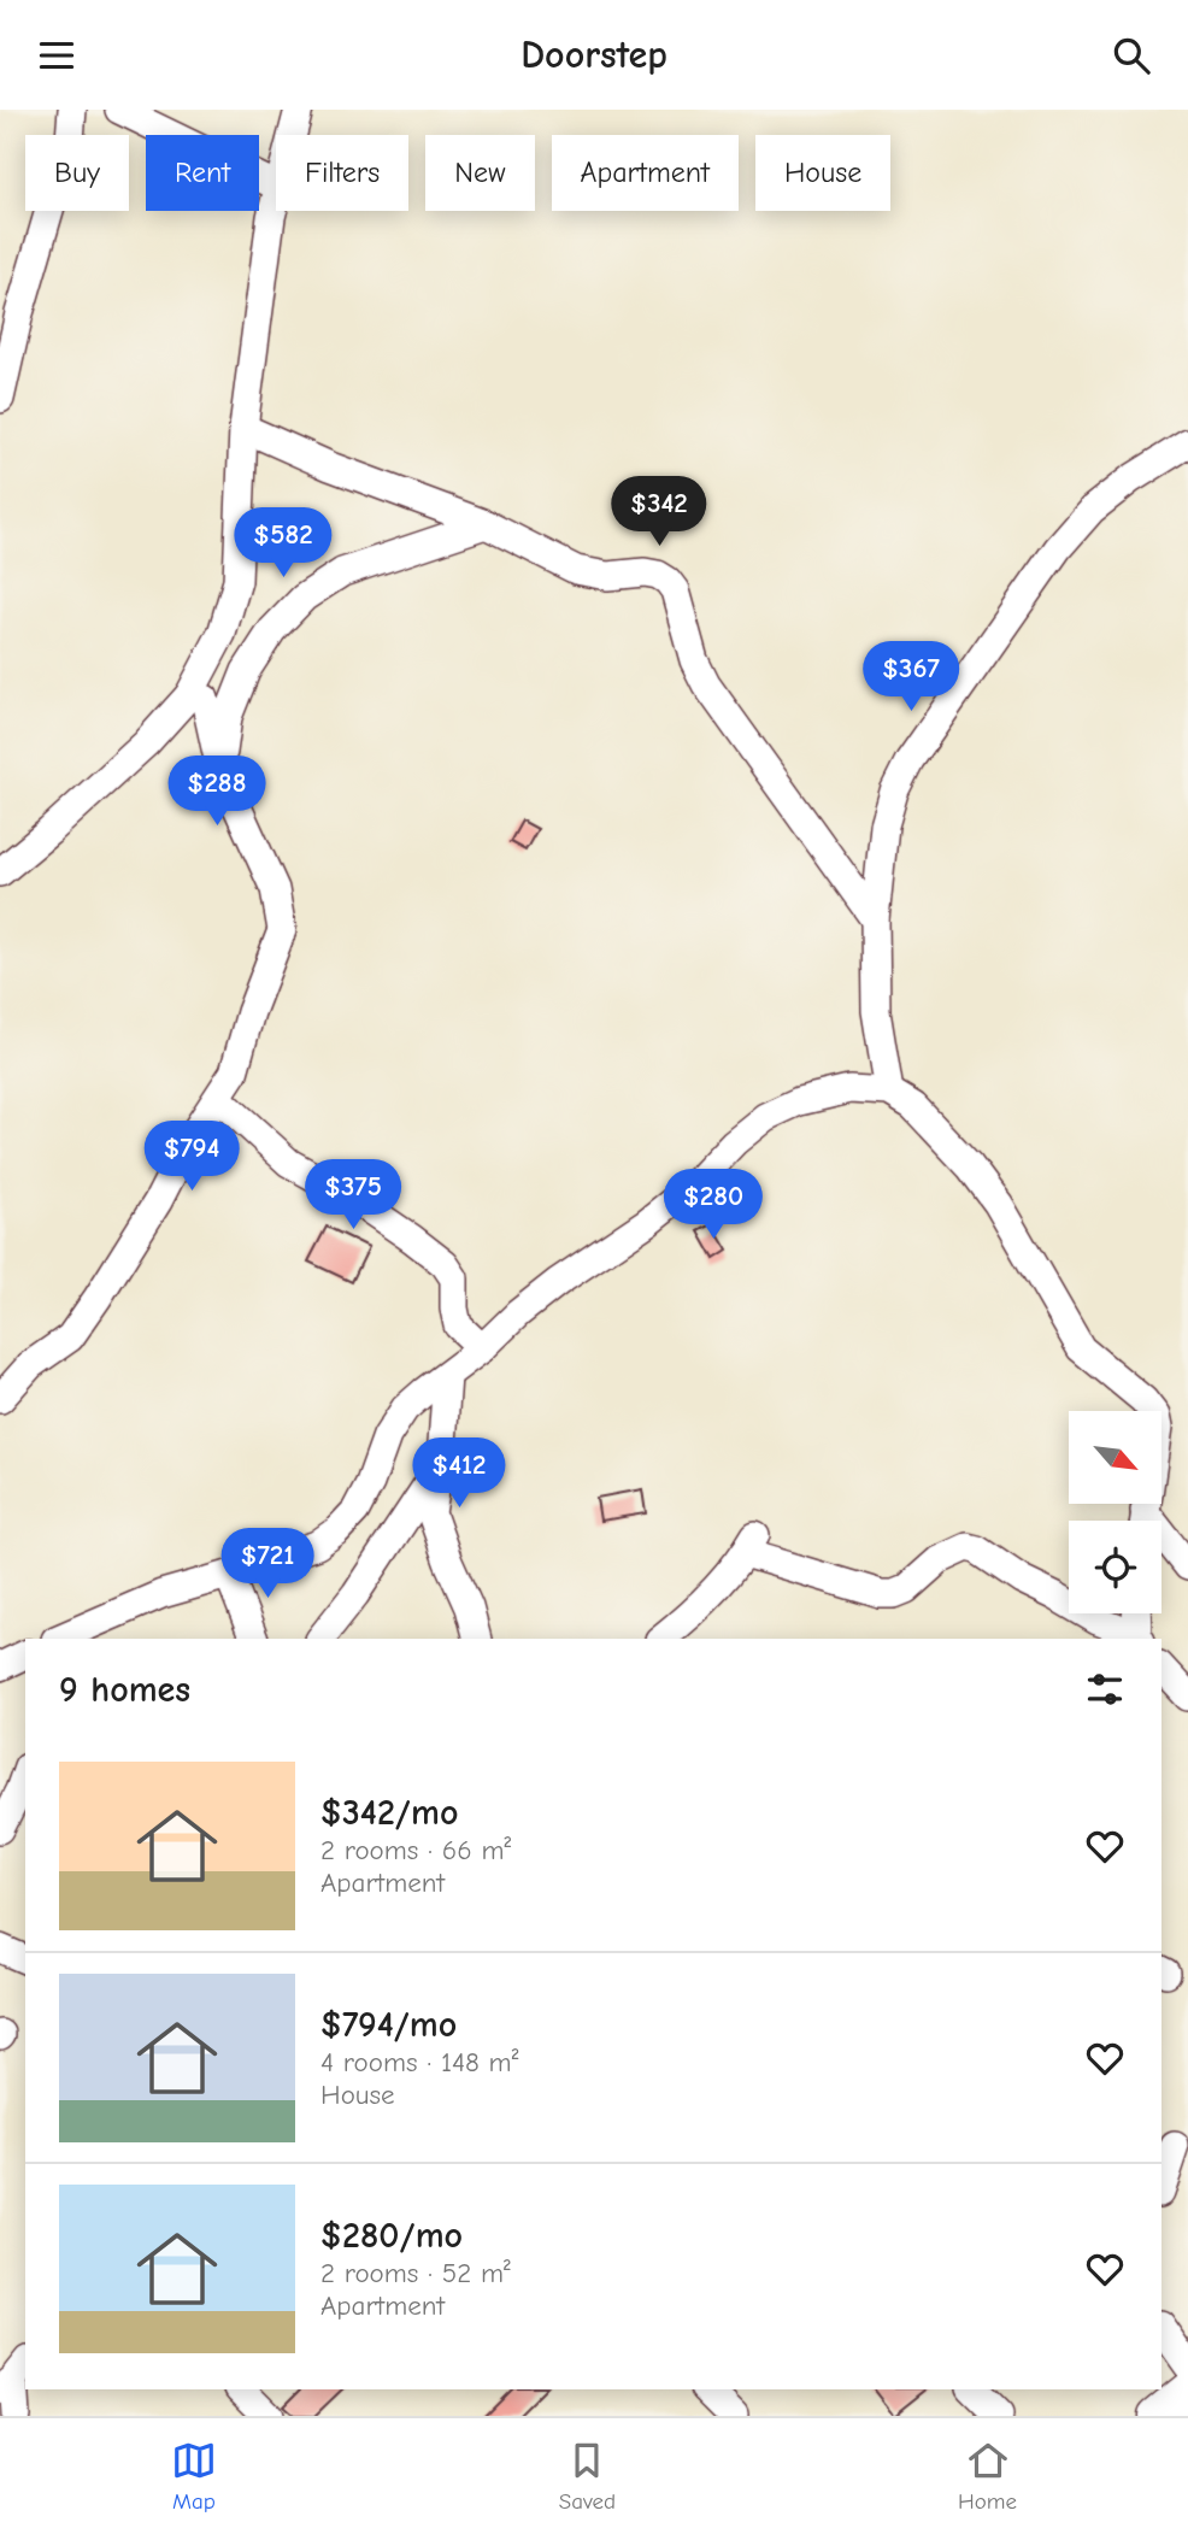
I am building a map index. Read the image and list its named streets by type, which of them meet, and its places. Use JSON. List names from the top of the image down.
{
  "north": "bottom right",
  "page": {
    "header": "Doorstep",
    "chip": [
      "Buy",
      "Rent",
      "Filters",
      "New",
      "Apartment",
      "House"
    ],
    "price": [
      "$342",
      "$582",
      "$367",
      "$288",
      "$794",
      "$375",
      "$280",
      "$412",
      "$721"
    ],
    "heading": "9 homes",
    "list": [
      {
        "name": "$342/mo",
        "note": "2 rooms · 66 m² · Apartment"
      },
      {
        "name": "$794/mo",
        "note": "4 rooms · 148 m² · House"
      },
      {
        "name": "$280/mo",
        "note": "2 rooms · 52 m² · Apartment"
      }
    ],
    "tabs": ["Map", "Saved", "Home"]
  }
}
